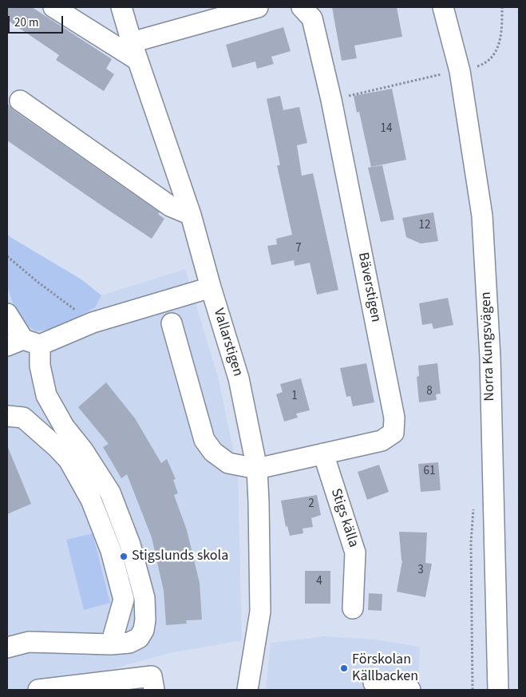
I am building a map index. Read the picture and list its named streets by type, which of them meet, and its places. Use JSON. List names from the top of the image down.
{
  "streets": {
    "street": [
      "Bäverstigen",
      "Vallarstigen",
      "Norra Kungsvägen",
      "Stigs källa"
    ]
  },
  "crossings": [
    ["Bäverstigen", "Vallarstigen"],
    ["Bäverstigen", "Stigs källa"]
  ],
  "places": ["Stigslunds skola", "Förskolan Källbacken"],
  "house_numbers": [
    "14",
    "12",
    "7",
    "8",
    "1",
    "61",
    "2",
    "3",
    "4"
  ],
  "scale_bar": "20 m"
}
